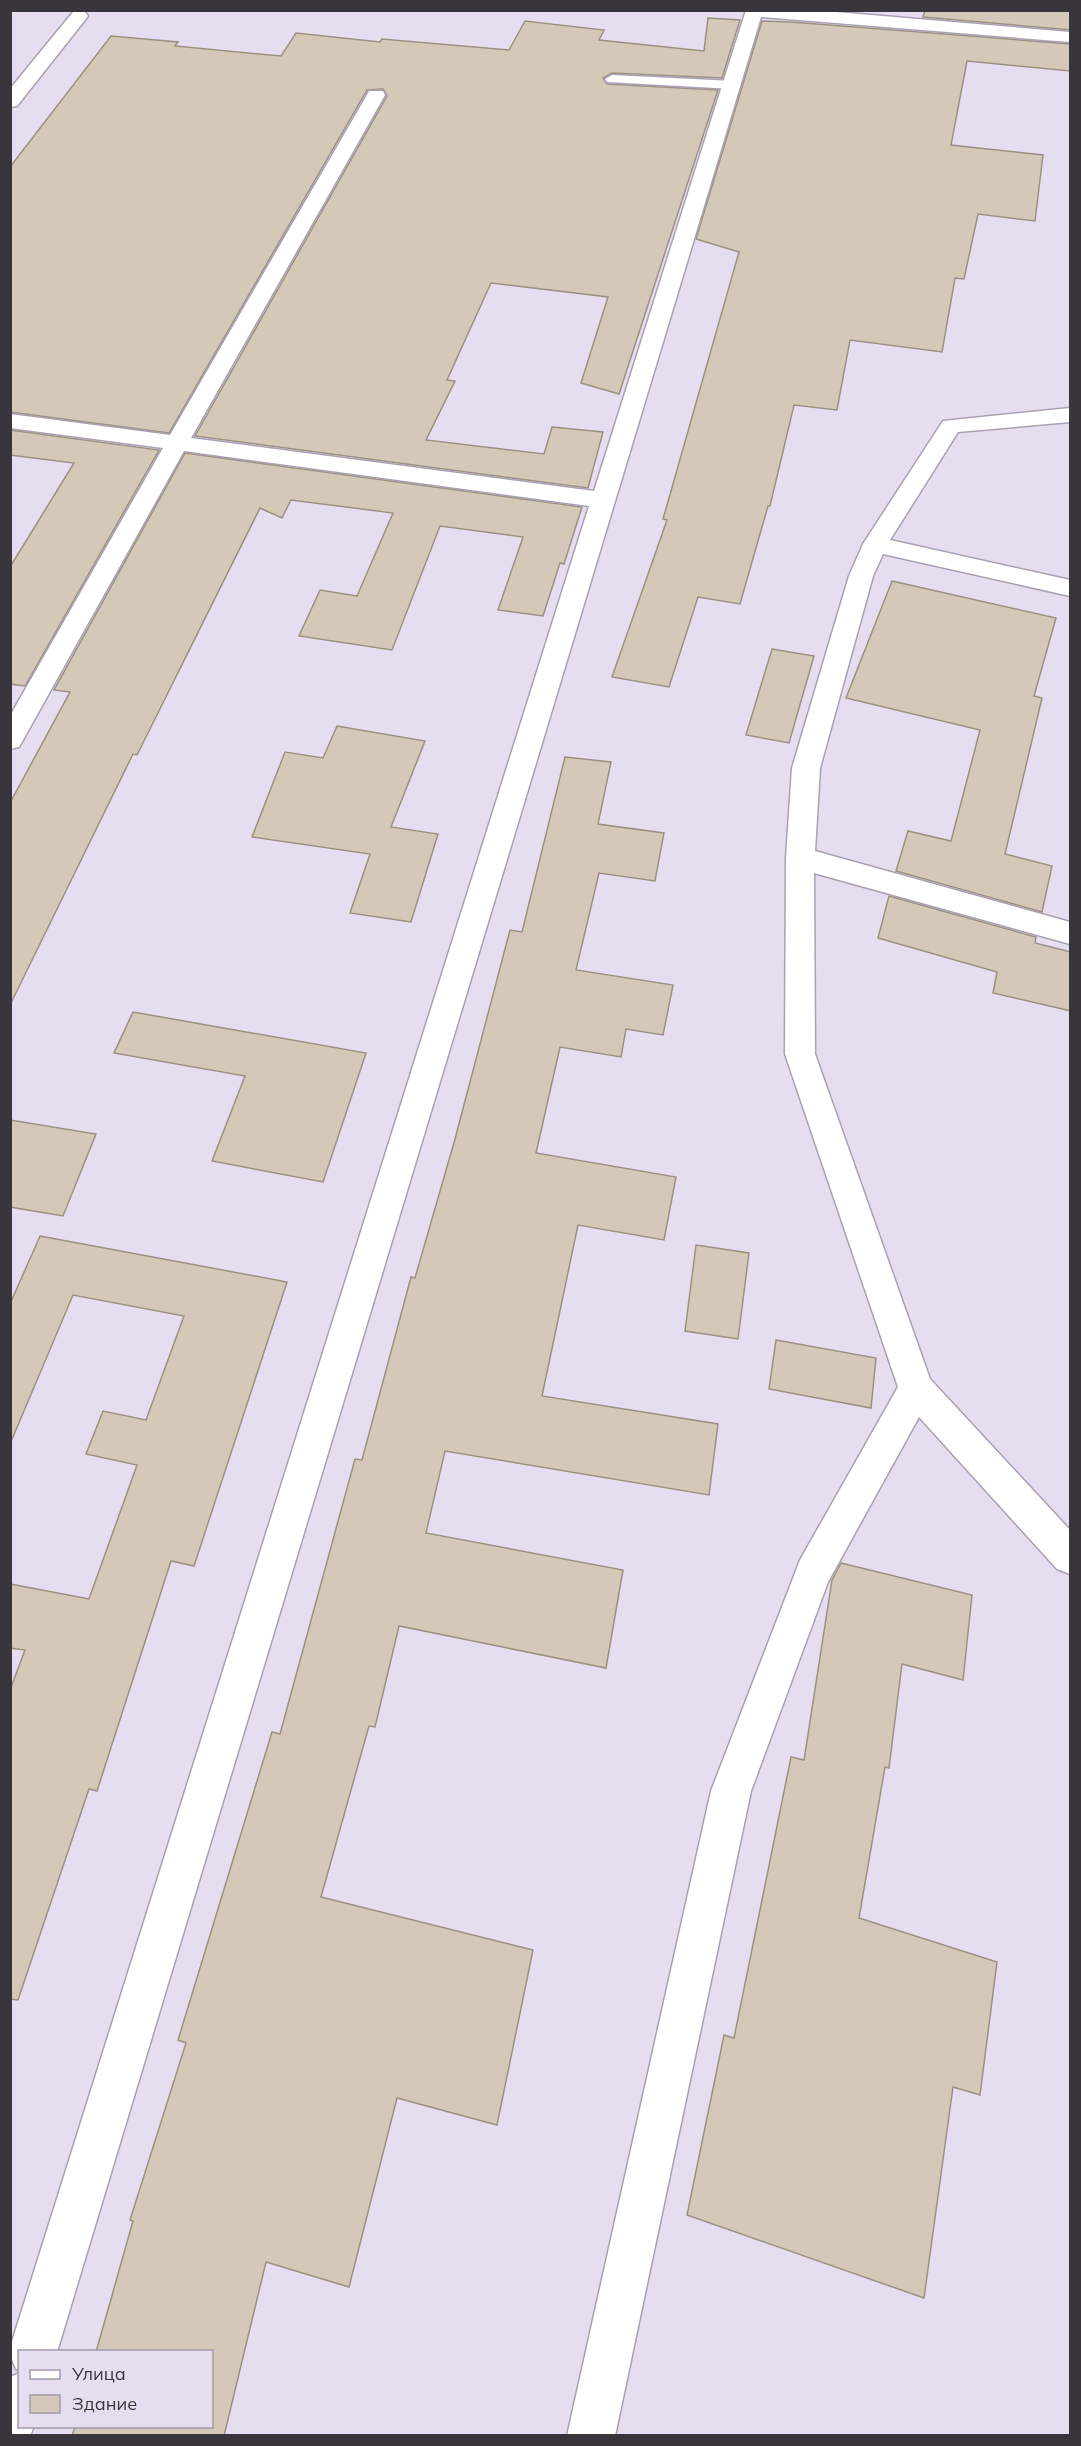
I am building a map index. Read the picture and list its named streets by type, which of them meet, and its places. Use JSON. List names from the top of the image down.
{
  "legend": ["Улица", "Здание"]
}
